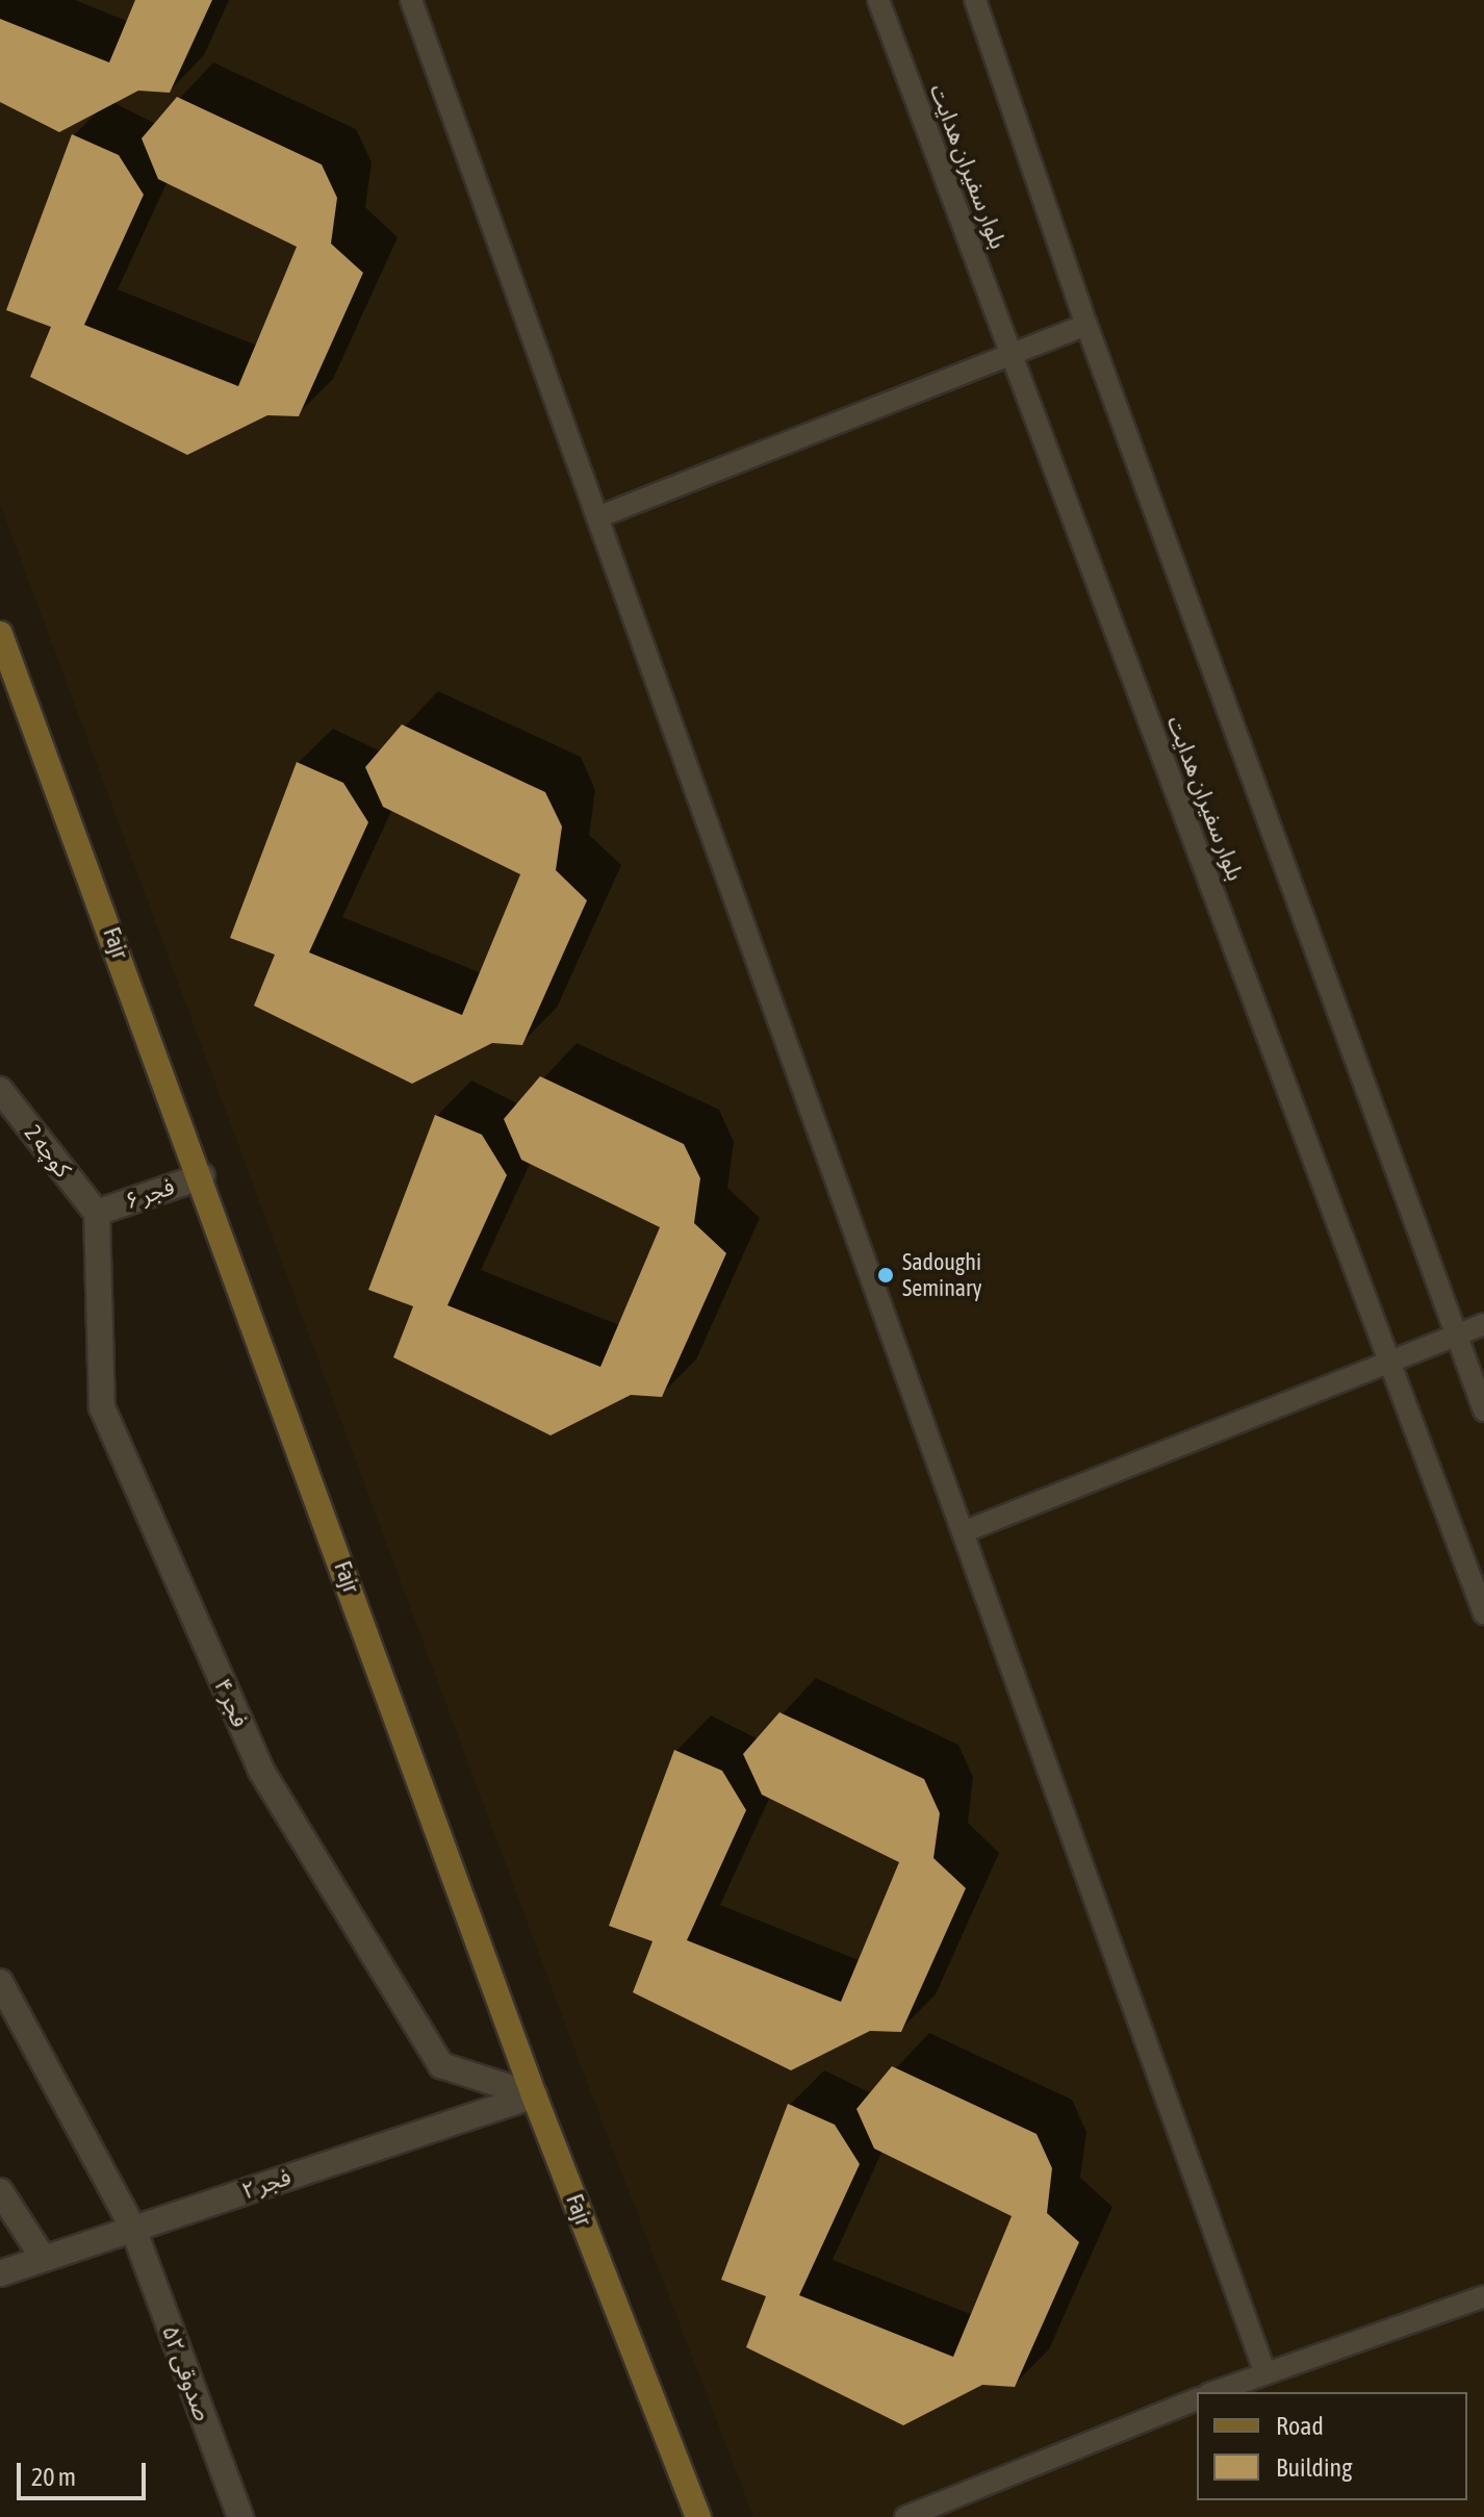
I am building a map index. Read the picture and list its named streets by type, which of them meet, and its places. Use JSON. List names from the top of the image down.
{
  "streets": {
    "street": [
      "Fajr",
      "کوچه 2",
      "فجر ۶",
      "فجر ۴",
      "فجر ۲",
      "صدوقی ۵۲"
    ],
    "lane": ["بلوار سفیران هدایت"]
  },
  "crossings": [
    ["Fajr", "فجر ۶"],
    ["Fajr", "فجر ۴"],
    ["Fajr", "فجر ۲"],
    ["کوچه 2", "فجر ۶"],
    ["کوچه 2", "فجر ۴"],
    ["فجر ۶", "فجر ۴"],
    ["فجر ۴", "فجر ۲"],
    ["فجر ۲", "صدوقی ۵۲"]
  ],
  "places": ["Sadoughi Seminary"],
  "legend": ["Road", "Building"],
  "scale_bar": "20 m"
}
